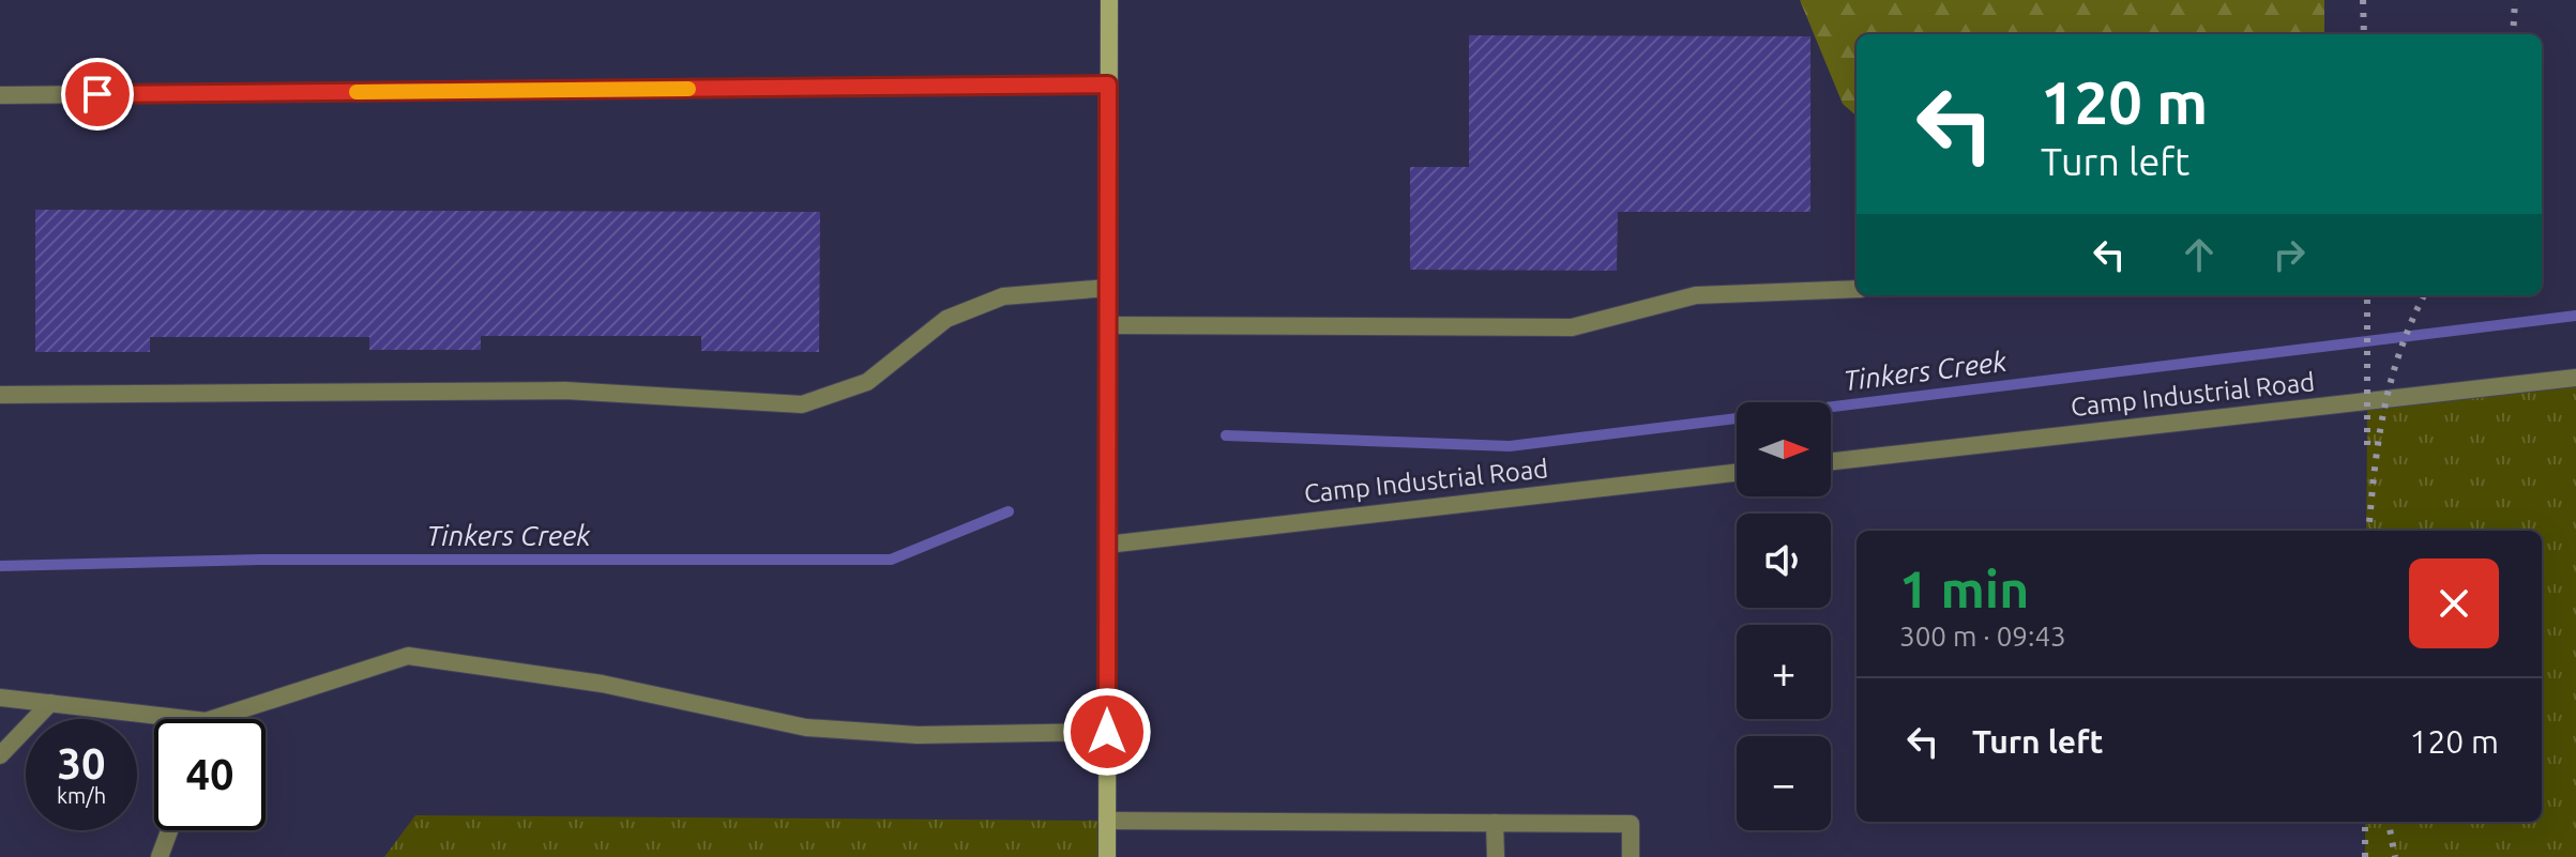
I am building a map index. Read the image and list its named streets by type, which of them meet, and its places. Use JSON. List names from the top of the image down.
{
  "streets": {
    "street": ["Camp Industrial Road"]
  },
  "water": ["Tinkers Creek"],
  "north": "right",
  "page": {
    "turn": ["120 m", "Turn left"],
    "map_buttons": ["+", "−"],
    "heading": ["1 min", "300 m · 09:43"],
    "list": [
      {
        "name": "Turn left",
        "value": "120 m"
      }
    ],
    "speed": "30 km/h",
    "limit": "40"
  }
}
